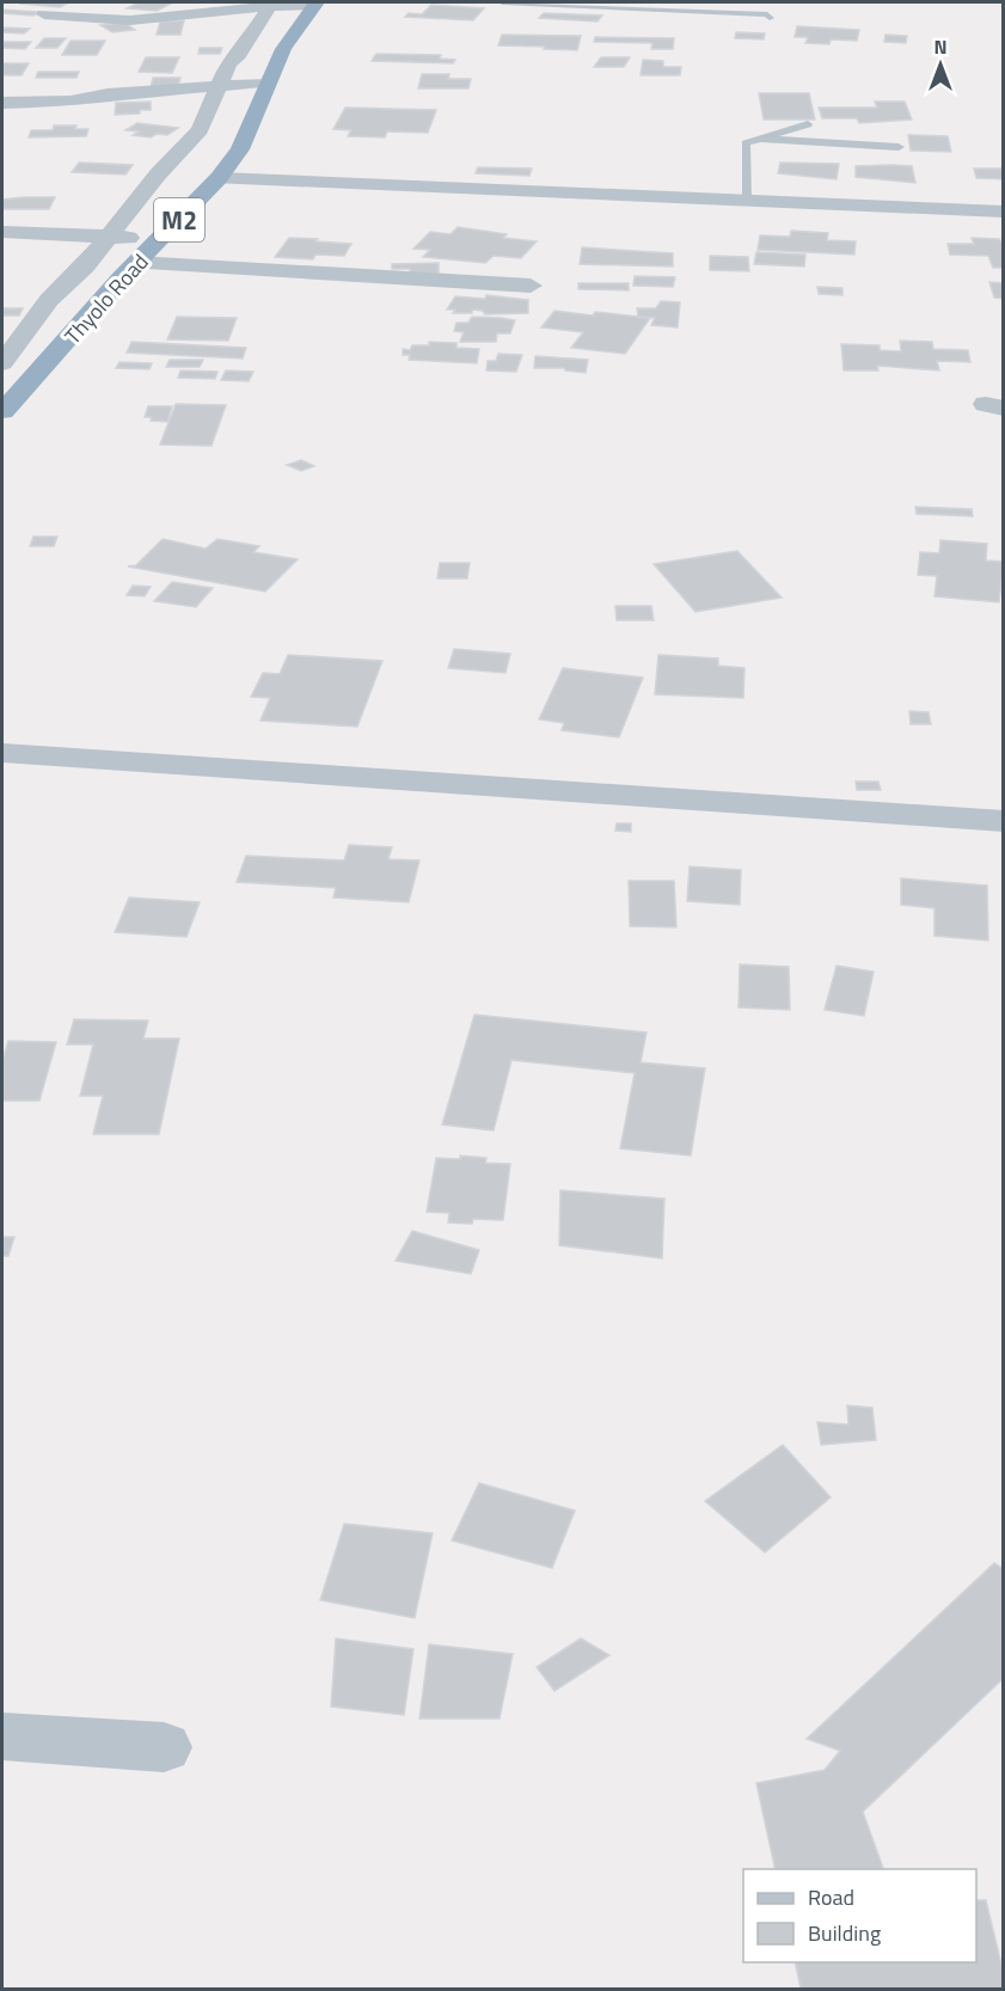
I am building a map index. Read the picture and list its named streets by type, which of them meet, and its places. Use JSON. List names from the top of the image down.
{
  "streets": {
    "highway": ["M2", "Thyolo Road"]
  },
  "legend": ["Road", "Building"],
  "north": "top"
}
